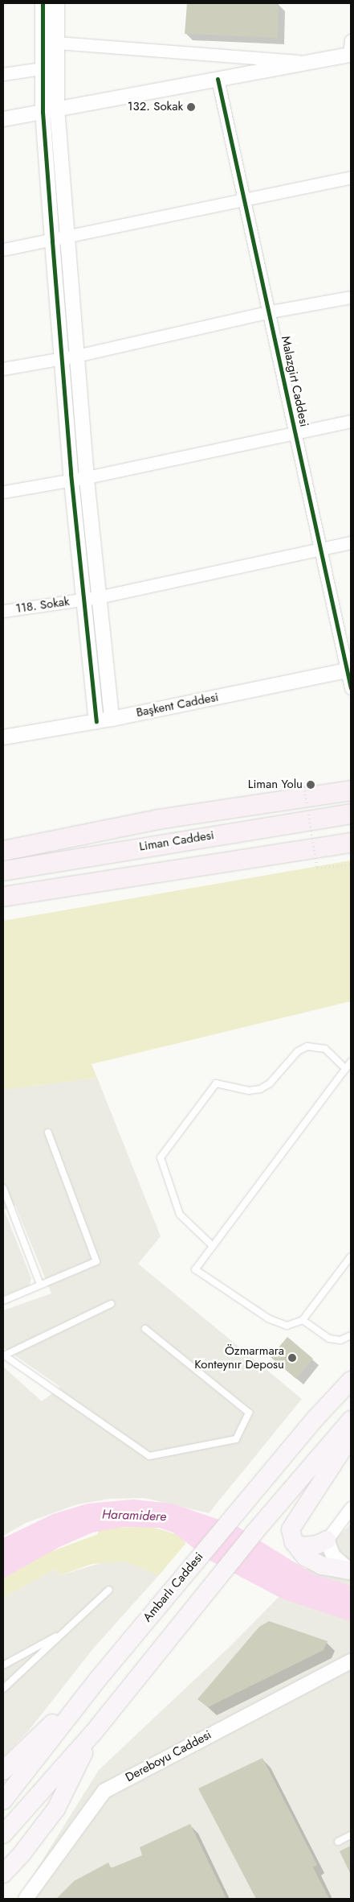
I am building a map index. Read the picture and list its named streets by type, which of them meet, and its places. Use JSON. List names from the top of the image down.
{
  "streets": {
    "highway": ["Liman Caddesi"],
    "main road": ["Ambarlı Caddesi"],
    "street": [
      "Malazgirt Caddesi",
      "118. Sokak",
      "Başkent Caddesi",
      "Dereboyu Caddesi"
    ]
  },
  "crossings": [
    ["Malazgirt Caddesi", "118. Sokak"],
    ["Malazgirt Caddesi", "Başkent Caddesi"]
  ],
  "water": ["Haramidere"],
  "places": ["132. Sokak", "Liman Yolu", "Özmarmara Konteynır Deposu"]
}
